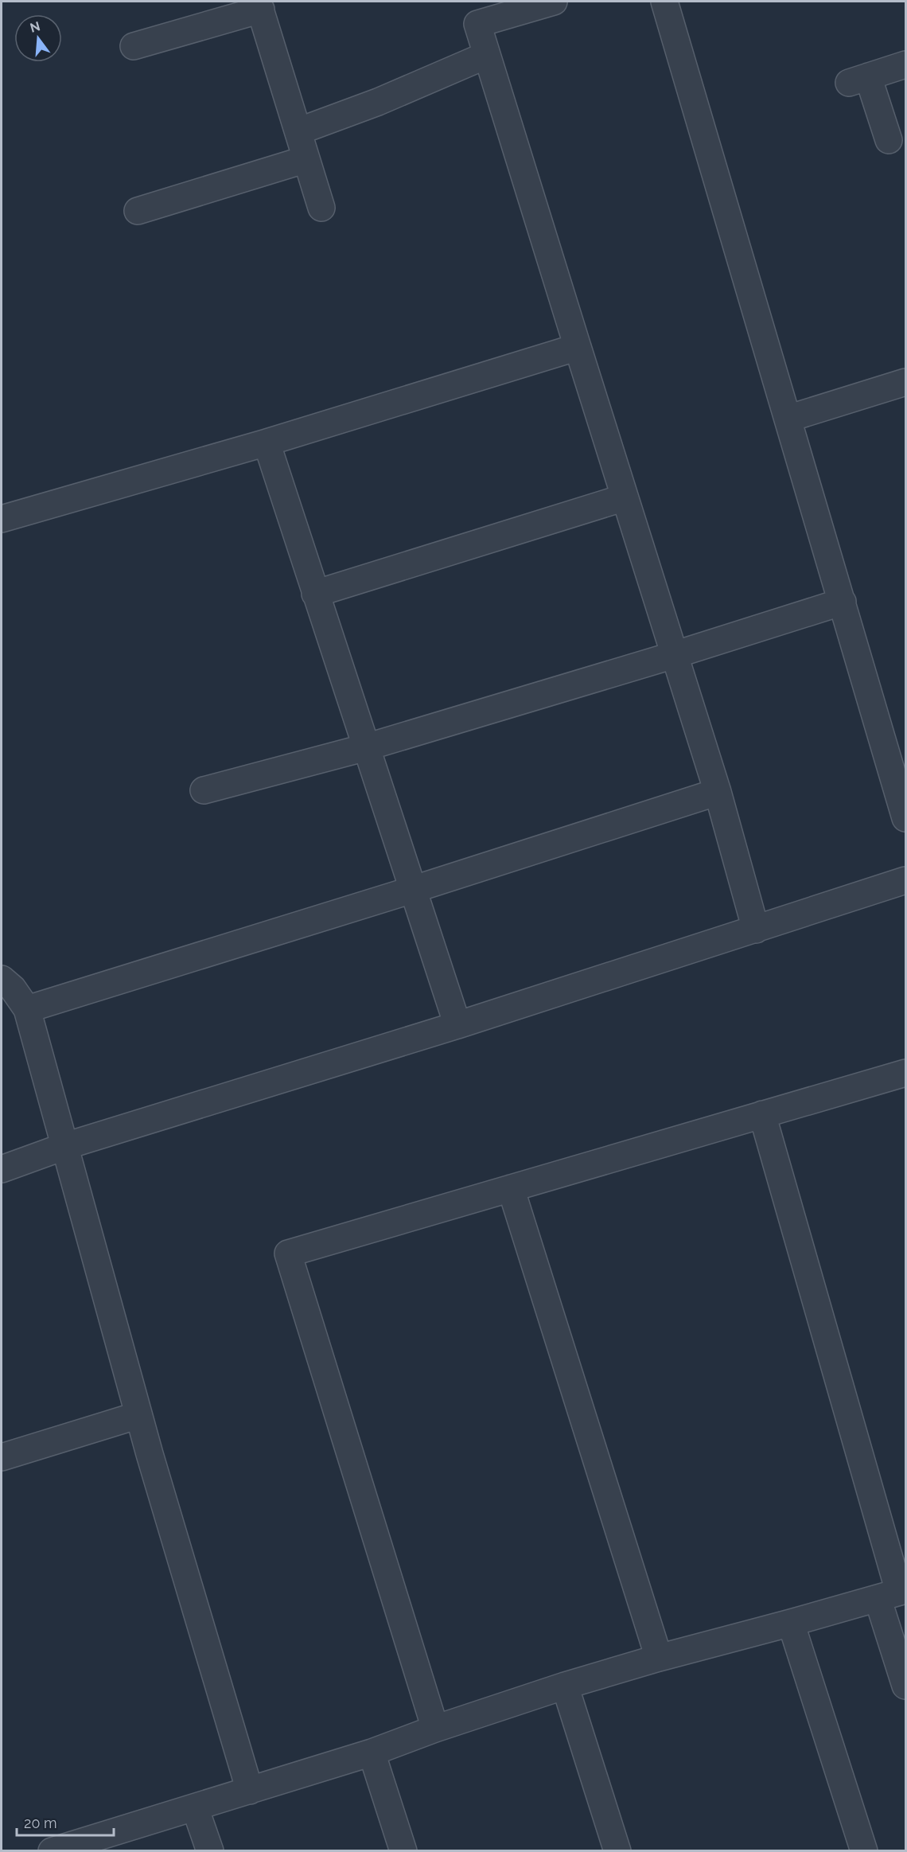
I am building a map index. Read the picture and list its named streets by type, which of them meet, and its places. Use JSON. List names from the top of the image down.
{
  "scale_bar": "20 m",
  "north": "top"
}
